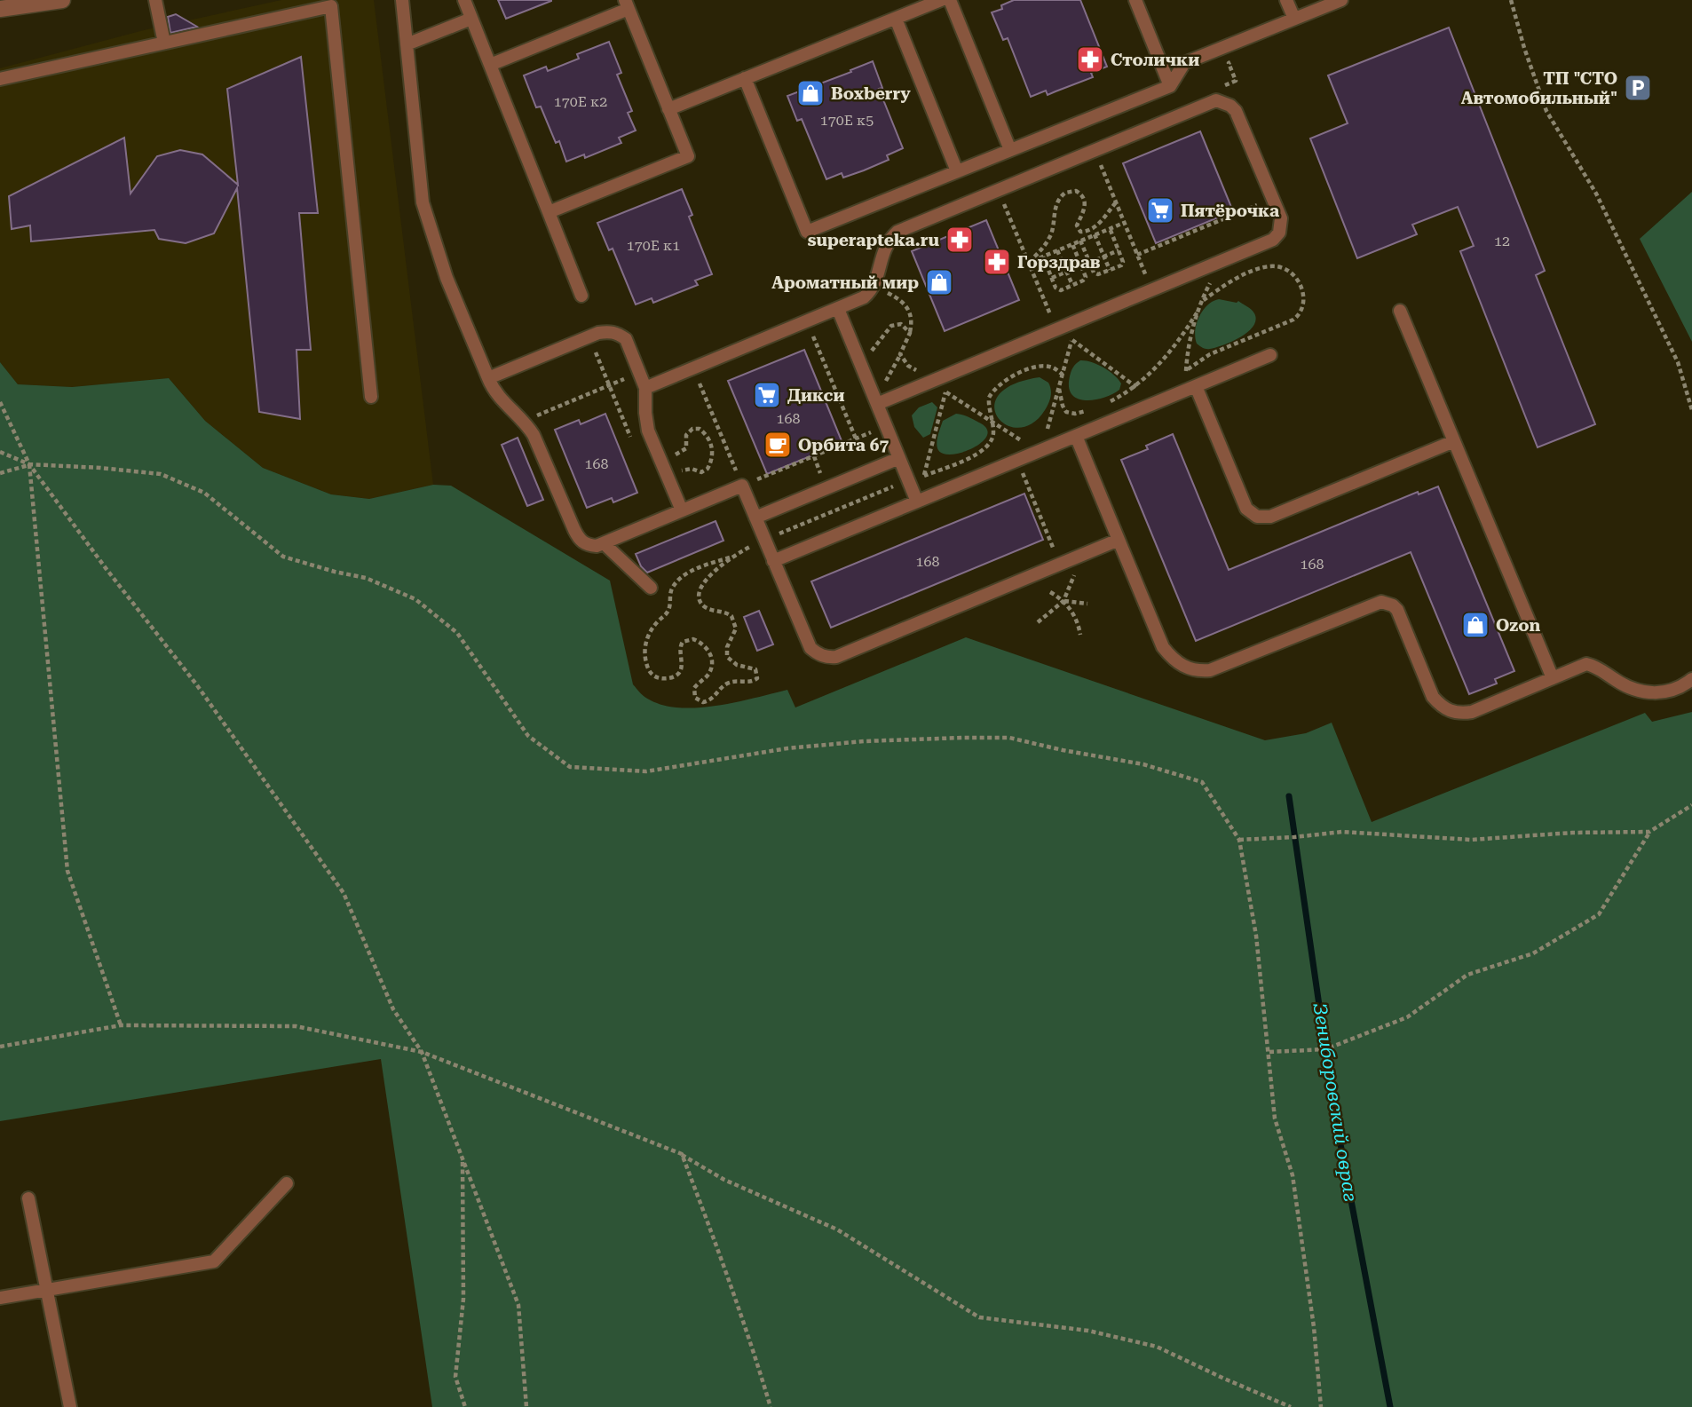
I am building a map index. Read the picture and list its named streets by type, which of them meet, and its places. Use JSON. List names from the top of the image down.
{
  "water": ["Зениборовский овраг"],
  "places": {
    "pharmacy": ["Столички", "superapteka.ru", "Горздрав"],
    "parking": ["ТП \"СТО Автомобильный\""],
    "shop": ["Boxberry", "Ароматный мир", "Ozon"],
    "supermarket": ["Пятёрочка", "Дикси"],
    "cafe": ["Орбита 67"]
  },
  "house_numbers": [
    "170Е к2",
    "170Е к5",
    "12",
    "170Е к1",
    "168",
    "168",
    "168",
    "168"
  ]
}
